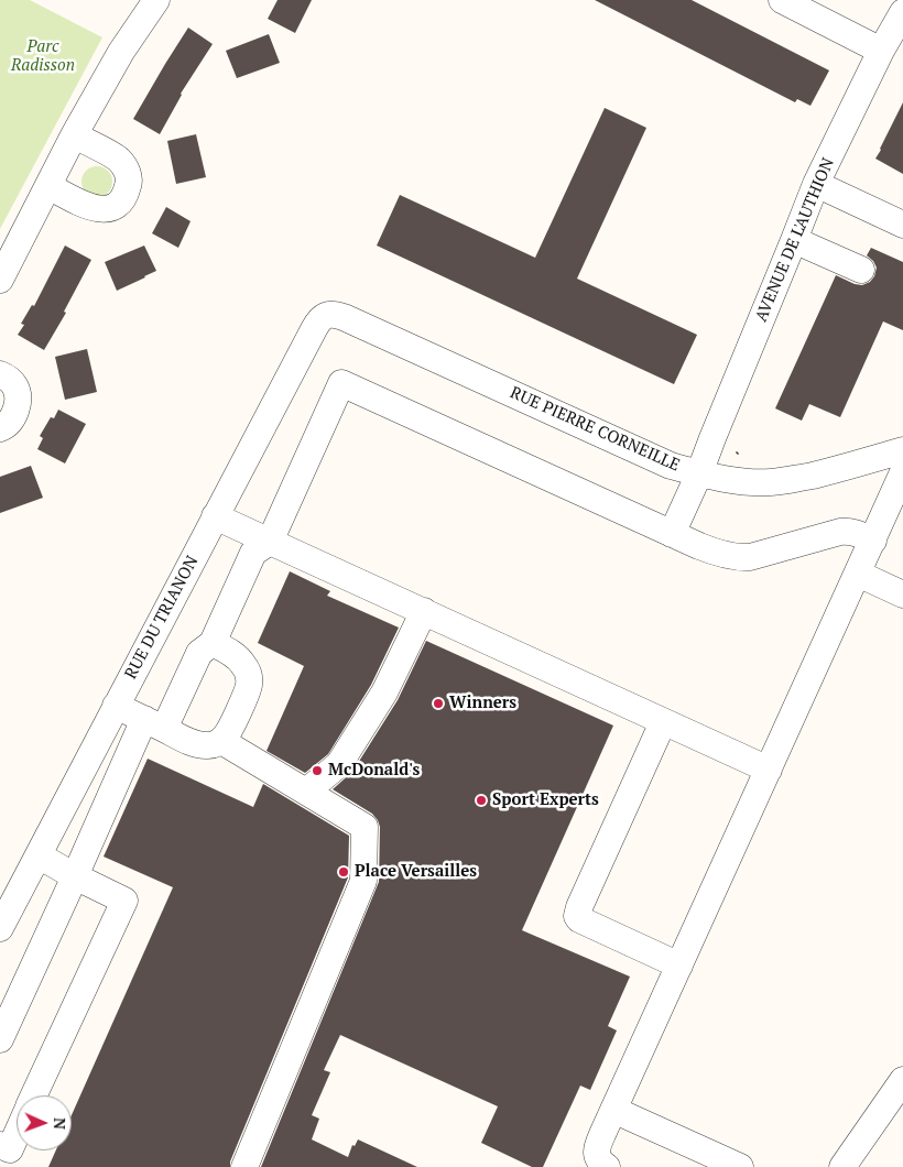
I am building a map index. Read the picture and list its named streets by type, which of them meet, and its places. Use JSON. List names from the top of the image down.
{
  "streets": {
    "street": ["AVENUE DE L'AUTHION", "RUE PIERRE CORNEILLE", "RUE DU TRIANON"]
  },
  "crossings": [
    ["AVENUE DE L'AUTHION", "RUE PIERRE CORNEILLE"],
    ["RUE PIERRE CORNEILLE", "RUE DU TRIANON"]
  ],
  "parks": ["Parc Radisson"],
  "places": [
    "Winners",
    "McDonald's",
    "Sport Experts",
    "Place Versailles"
  ],
  "north": "right"
}
